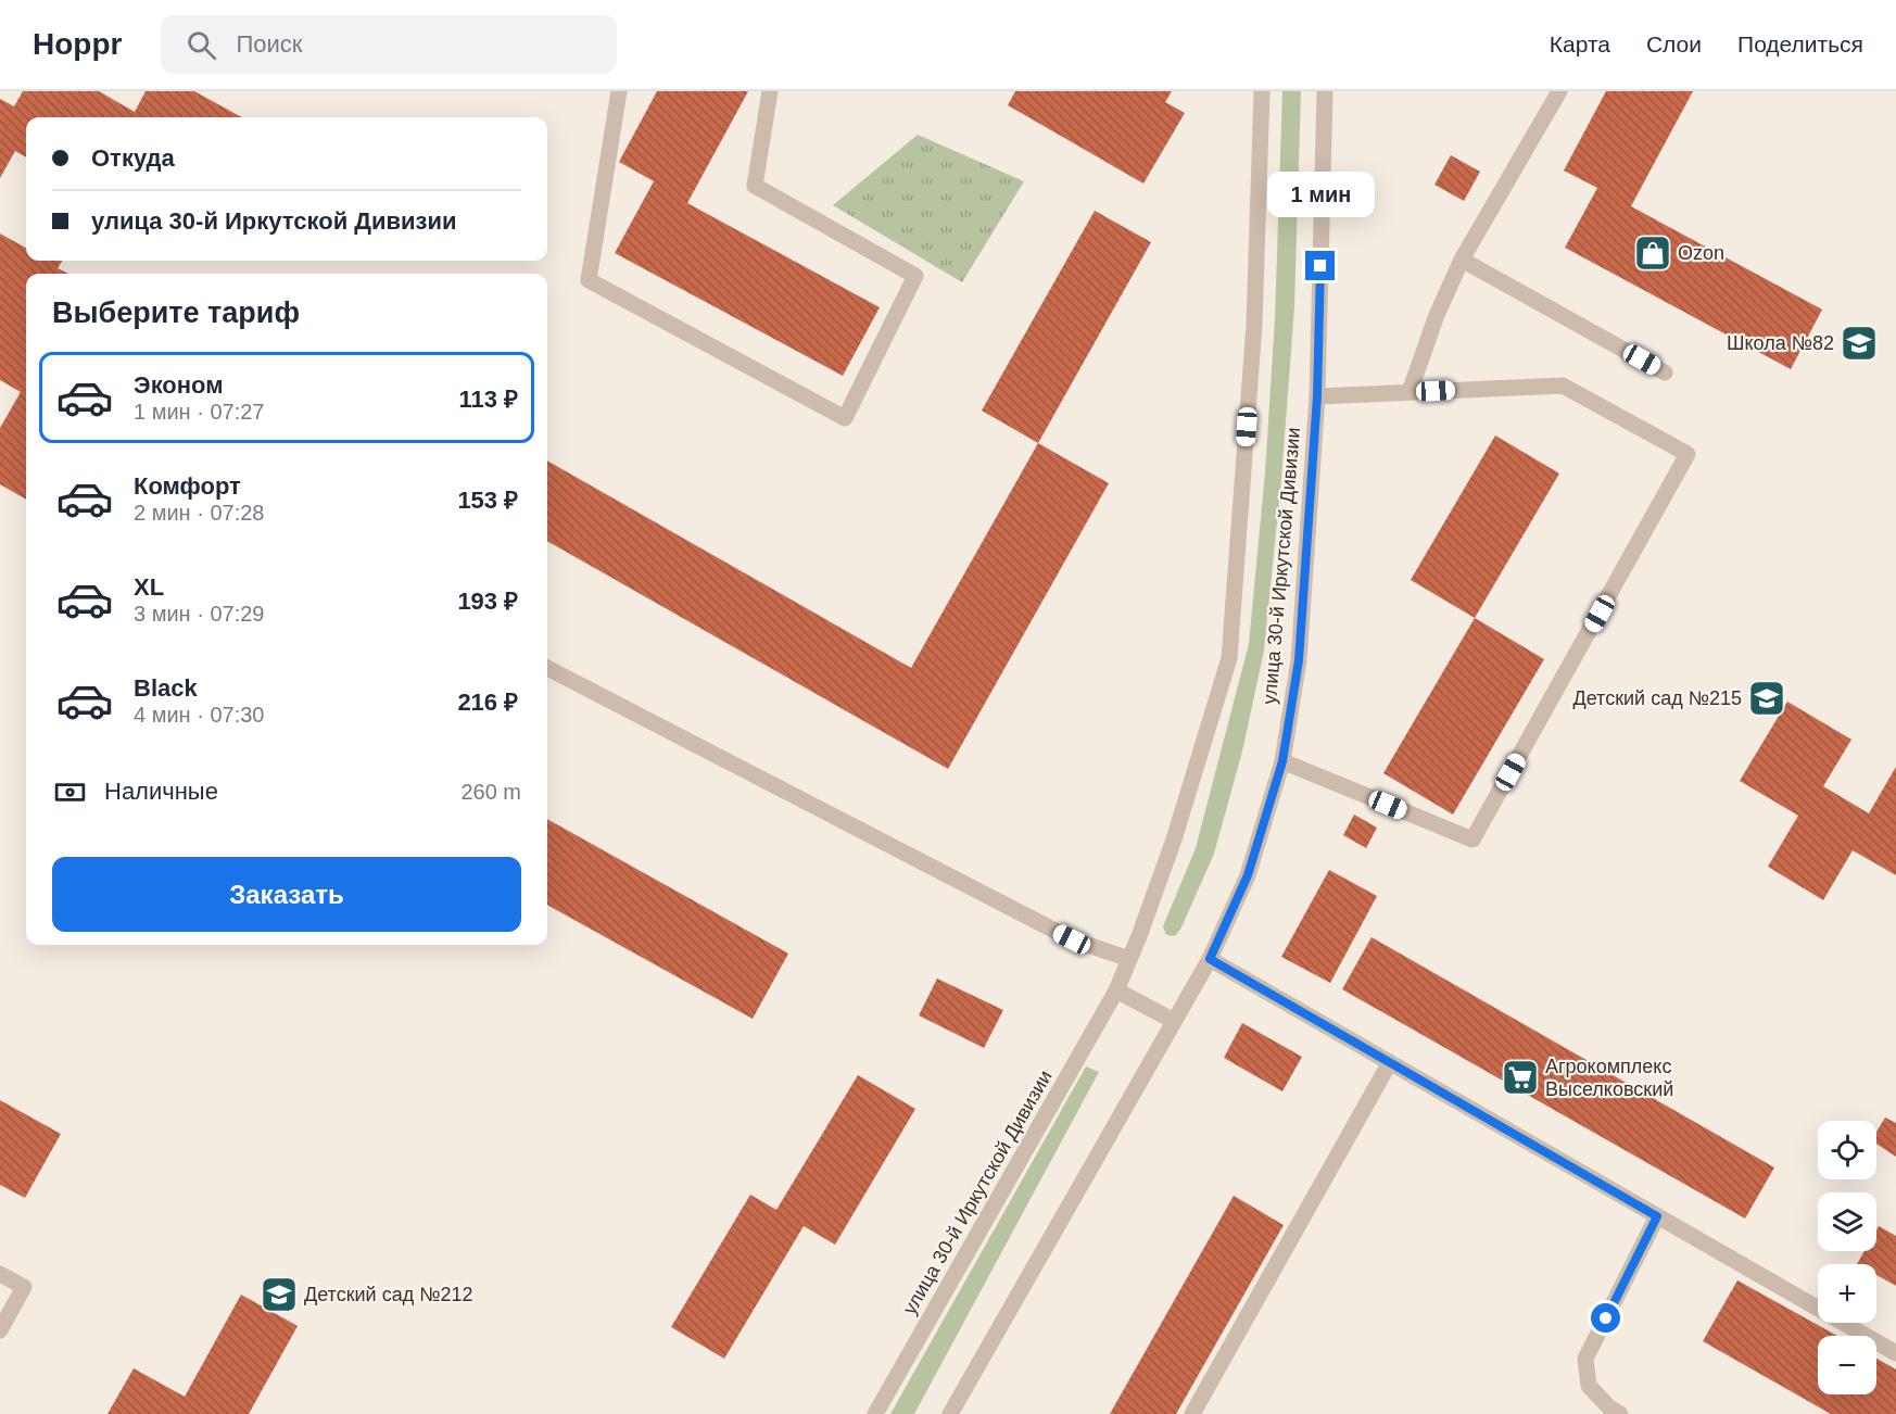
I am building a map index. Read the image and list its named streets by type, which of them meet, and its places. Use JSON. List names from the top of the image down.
{
  "streets": {
    "street": ["улица 30-й Иркутской Дивизии"]
  },
  "places": {
    "shop": ["Ozon"],
    "school or university": ["Школа №82", "Детский сад №215", "Детский сад №212"],
    "supermarket": ["Агрокомплекс Выселковский"]
  },
  "page": {
    "header": "Hoppr",
    "search": "Поиск",
    "nav": ["Карта", "Слои", "Поделиться"],
    "banner": ["Откуда", "улица 30-й Иркутской Дивизии"],
    "bubble": "1 мин",
    "heading": "Выберите тариф",
    "list": [
      {
        "name": "Эконом",
        "note": "1 мин · 07:27",
        "value": "113 ₽"
      },
      {
        "name": "Комфорт",
        "note": "2 мин · 07:28",
        "value": "153 ₽"
      },
      {
        "name": "XL",
        "note": "3 мин · 07:29",
        "value": "193 ₽"
      },
      {
        "name": "Black",
        "note": "4 мин · 07:30",
        "value": "216 ₽"
      }
    ],
    "pay": ["Наличные", "260 m"],
    "buttons": "Заказать",
    "map_buttons": ["+", "−"]
  }
}
